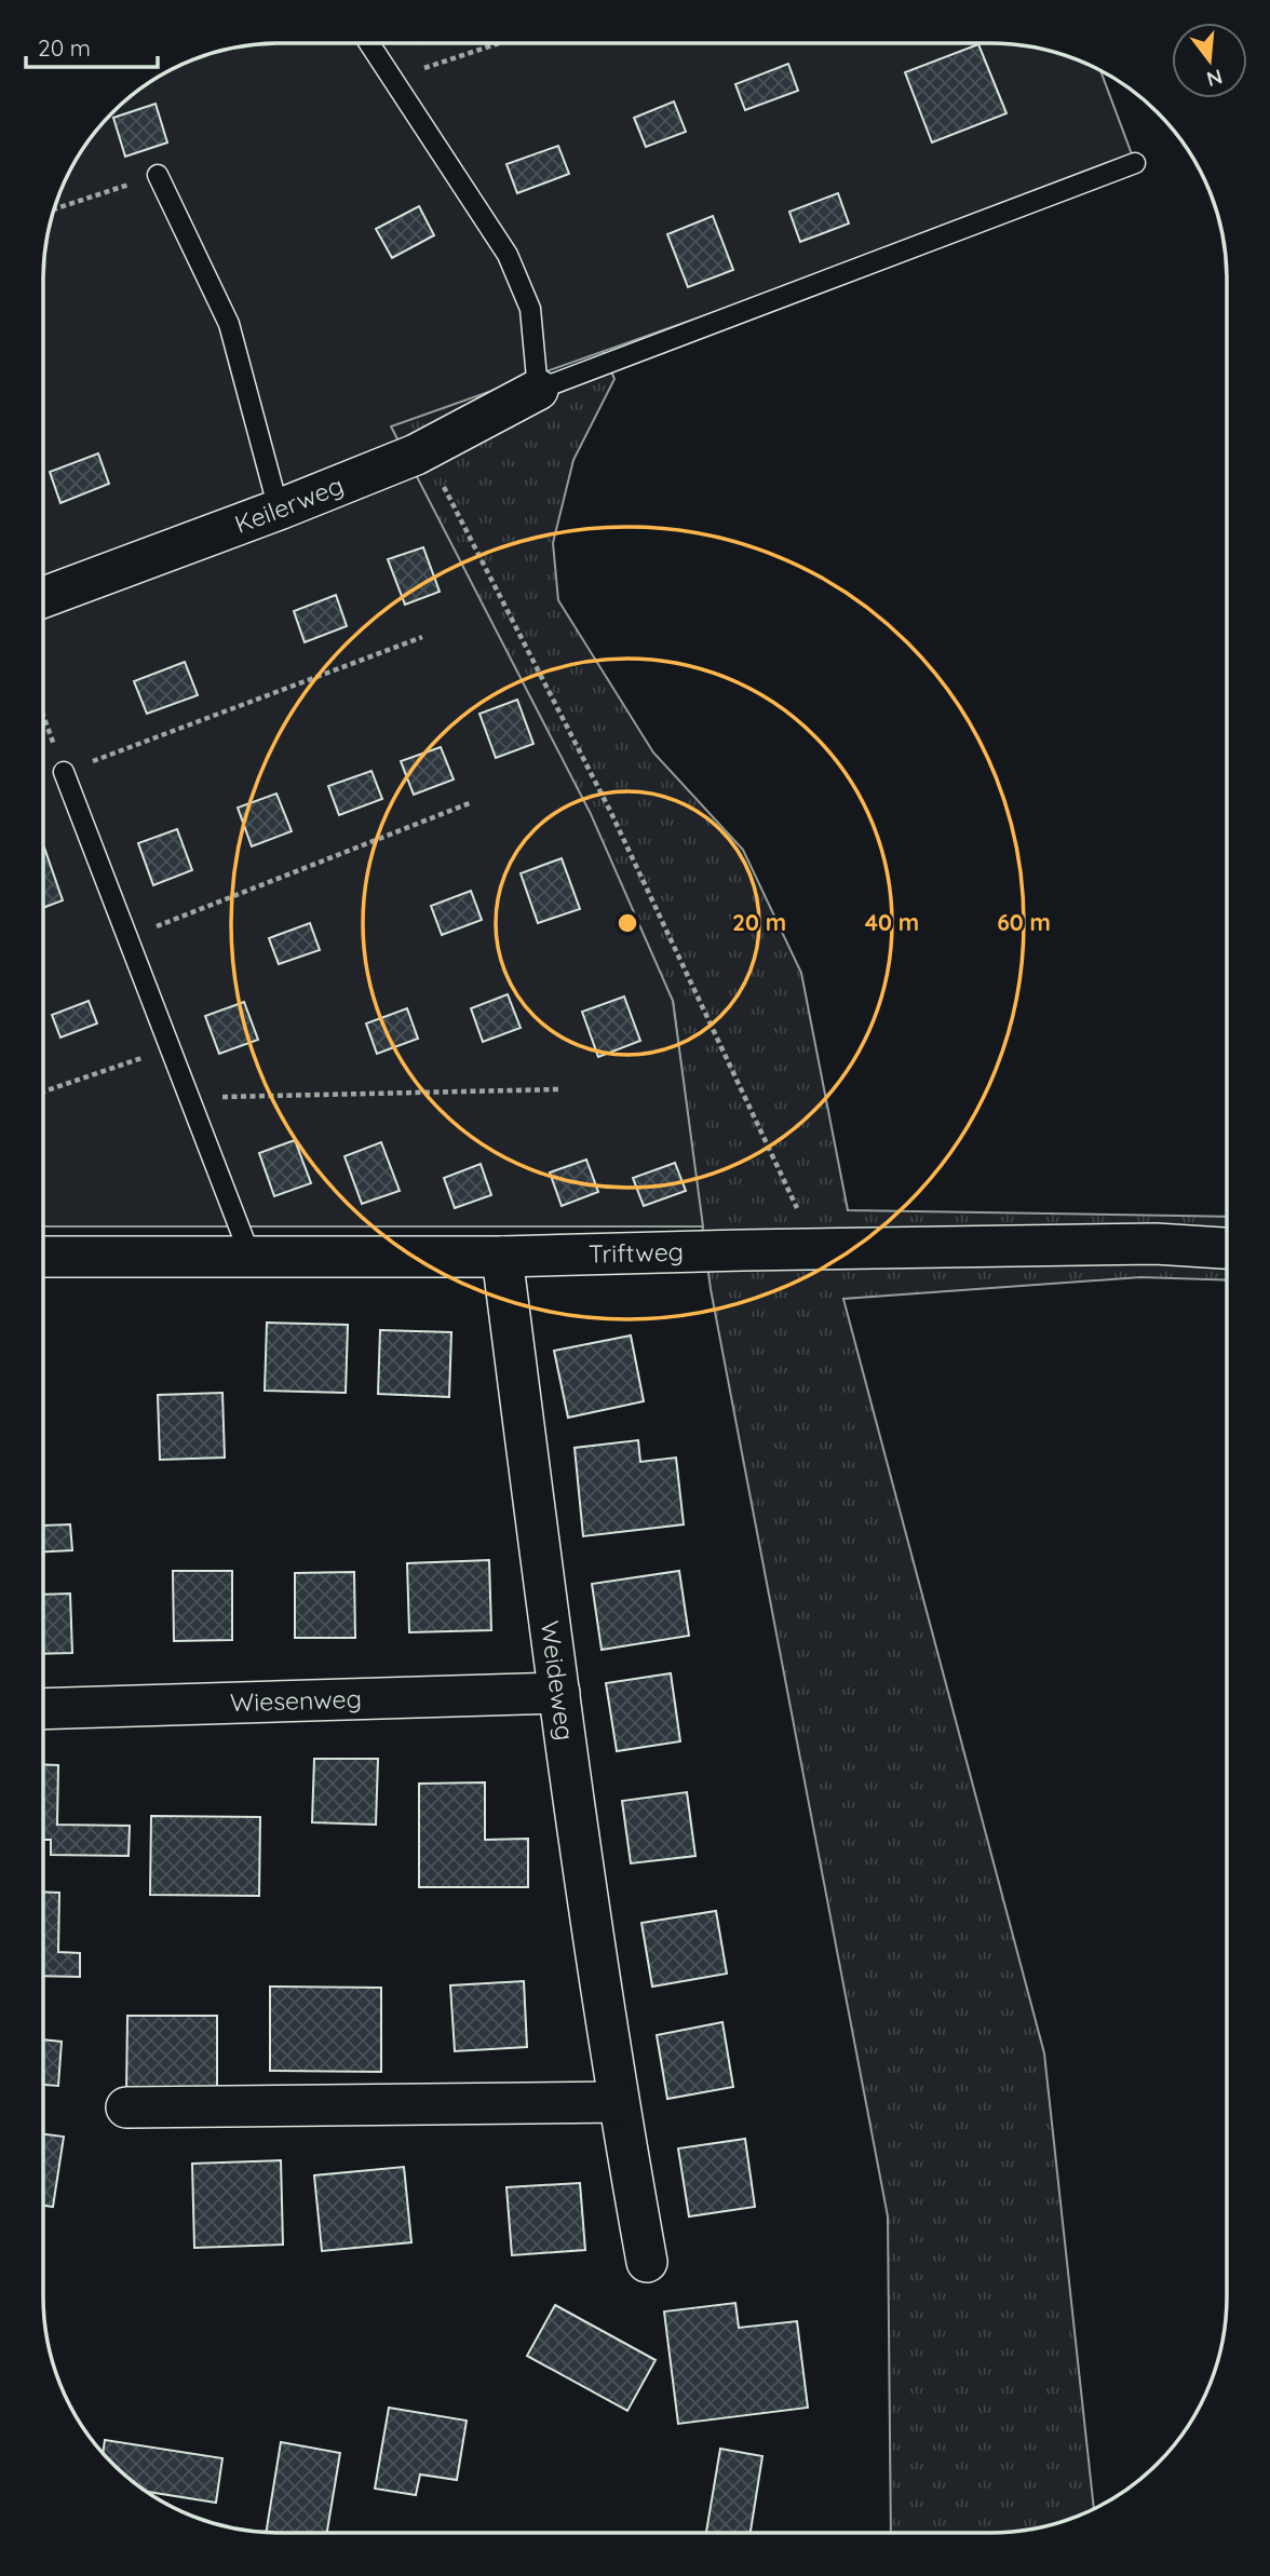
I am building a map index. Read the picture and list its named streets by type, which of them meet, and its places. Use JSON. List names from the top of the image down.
{
  "streets": {
    "street": [
      "Keilerweg",
      "Triftweg",
      "Weideweg",
      "Wiesenweg"
    ]
  },
  "crossings": [
    ["Triftweg", "Weideweg"],
    ["Weideweg", "Wiesenweg"]
  ],
  "scale_bar": "20 m",
  "north": "bottom",
  "rings": ["20 m", "40 m", "60 m"]
}
